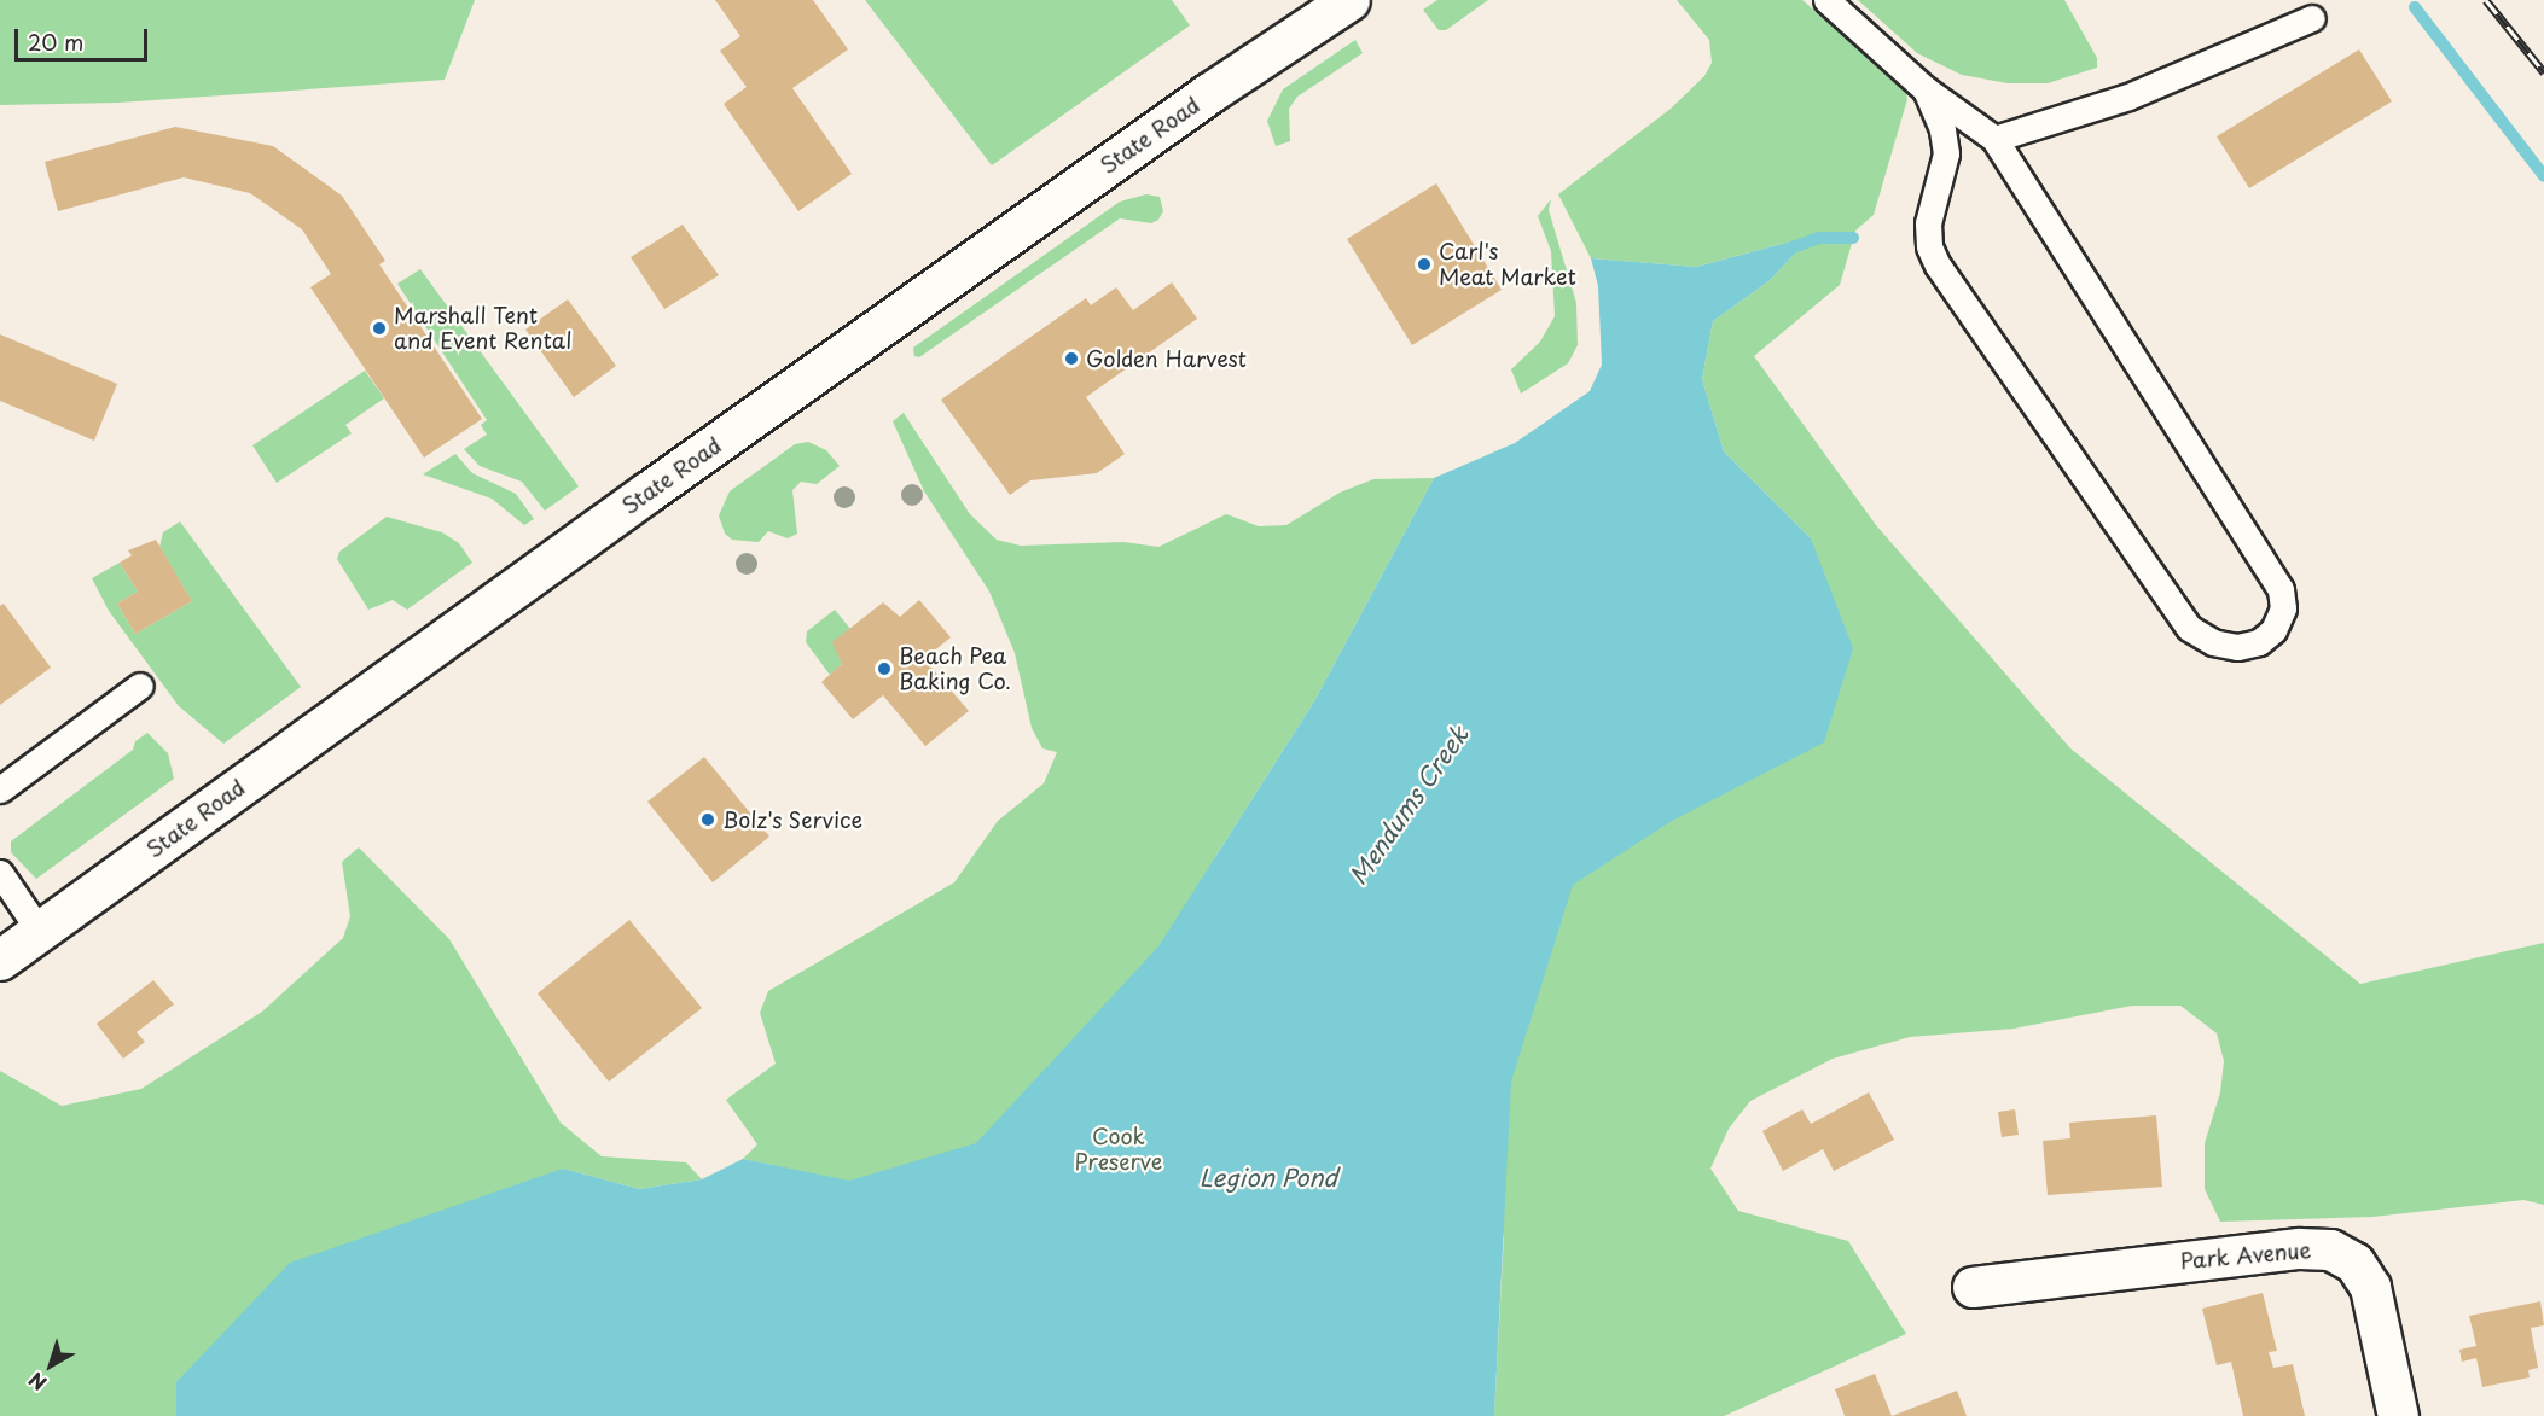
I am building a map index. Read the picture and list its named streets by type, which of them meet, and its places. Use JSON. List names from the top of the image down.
{
  "streets": {
    "main road": ["State Road", "Park Avenue"]
  },
  "water": ["Mendums Creek", "Legion Pond"],
  "parks": ["Cook Preserve"],
  "places": [
    "Carl's Meat Market",
    "Marshall Tent and Event Rental",
    "Golden Harvest",
    "Beach Pea Baking Co.",
    "Bolz's Service"
  ],
  "scale_bar": "20 m",
  "north": "bottom left"
}
